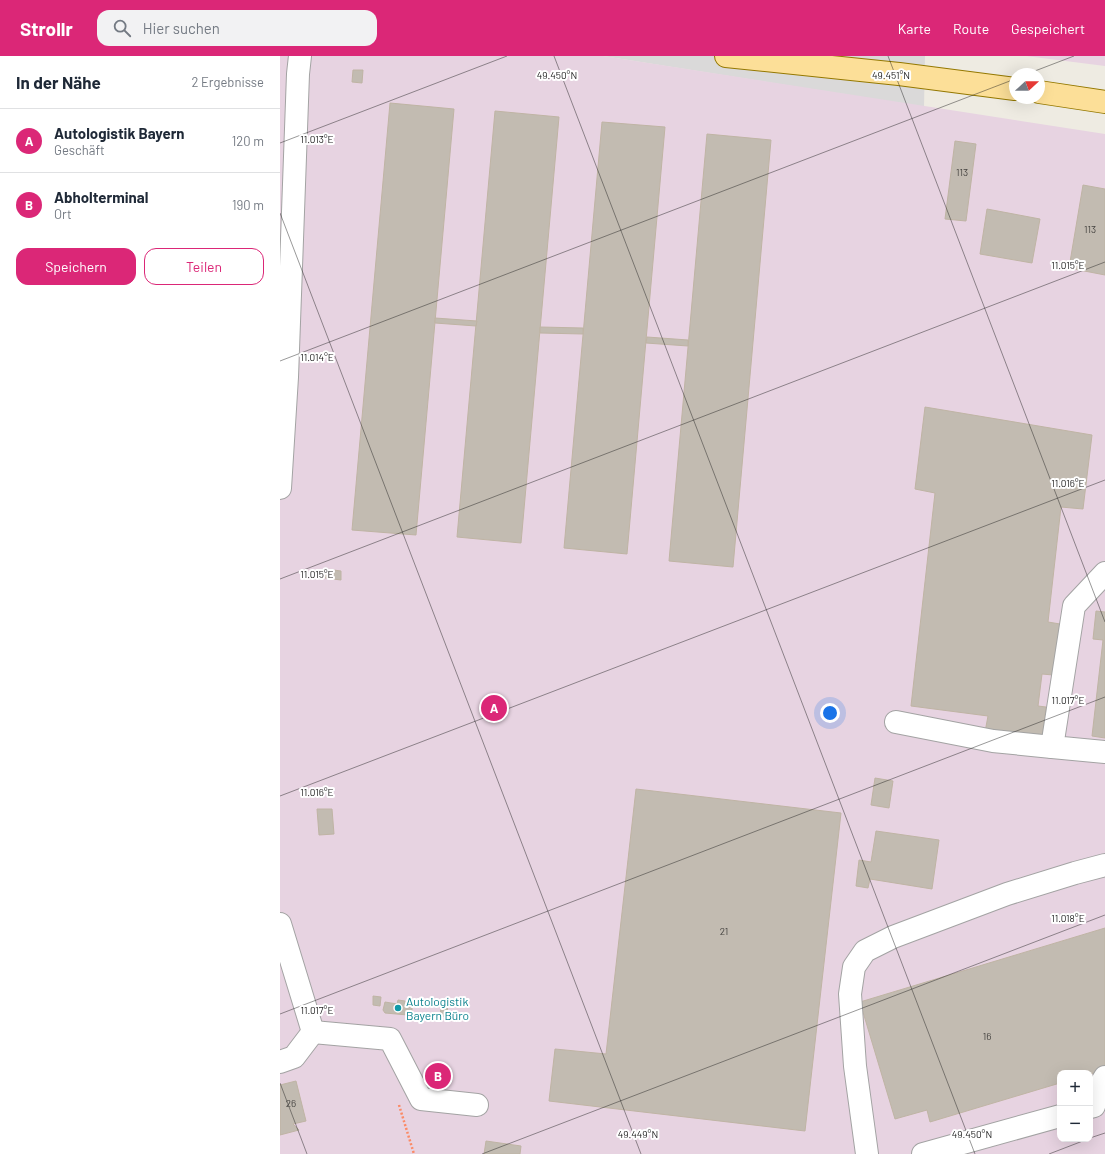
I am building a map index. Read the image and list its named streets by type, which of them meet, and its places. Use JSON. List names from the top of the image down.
{
  "places": ["Autologistik Bayern Büro"],
  "house_numbers": [
    "113",
    "113",
    "21",
    "16",
    "26"
  ],
  "north": "right",
  "page": {
    "header": "Strollr",
    "search": "Hier suchen",
    "nav": ["Karte", "Route", "Gespeichert"],
    "heading": ["In der Nähe", "2 Ergebnisse"],
    "list": [
      {
        "mark": "A",
        "name": "Autologistik Bayern",
        "note": "Geschäft",
        "value": "120 m"
      },
      {
        "mark": "B",
        "name": "Abholterminal",
        "note": "Ort",
        "value": "190 m"
      }
    ],
    "buttons": ["Speichern", "Teilen"],
    "pins": ["A", "B"],
    "map_buttons": ["+", "−"]
  },
  "coordinates": [
    "49.450°N",
    "49.451°N",
    "11.013°E",
    "11.015°E",
    "11.014°E",
    "11.016°E",
    "11.017°E",
    "11.018°E",
    "49.449°N"
  ]
}
